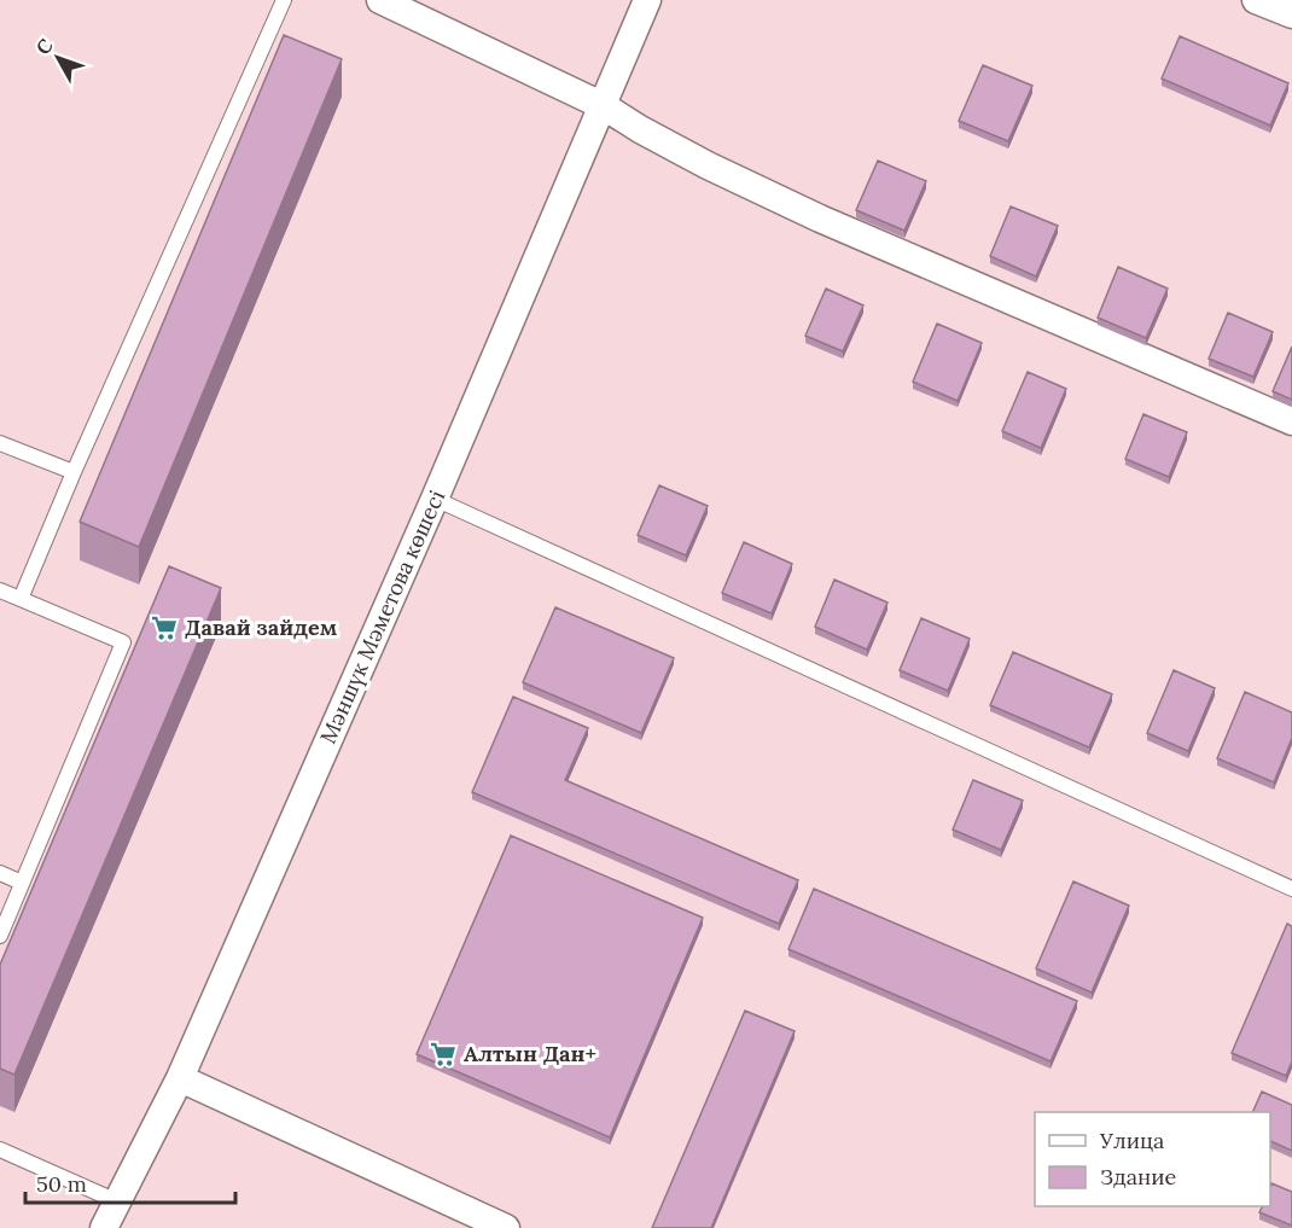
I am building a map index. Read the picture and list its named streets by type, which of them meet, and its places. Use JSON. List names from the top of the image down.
{
  "streets": {
    "street": ["Мәншүк Мәметова көшесі"]
  },
  "places": {
    "supermarket": ["Давай зайдем", "Алтын Дан+"]
  },
  "legend": ["Улица", "Здание"],
  "scale_bar": "50 m",
  "north": "top left"
}
